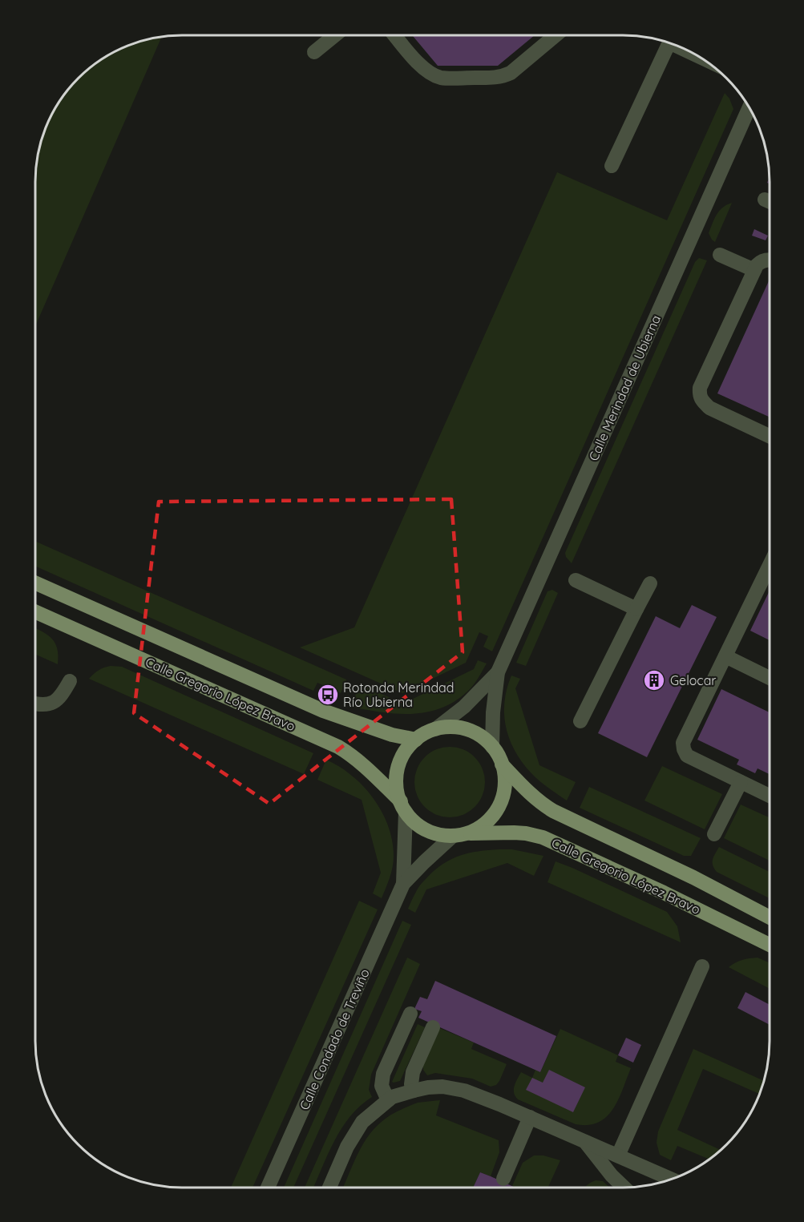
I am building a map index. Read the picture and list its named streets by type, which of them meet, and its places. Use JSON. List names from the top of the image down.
{
  "streets": {
    "main road": ["Calle Gregorio López Bravo"],
    "street": ["Calle Merindad de Ubierna", "Calle Condado de Treviño"]
  },
  "crossings": [
    ["Calle Merindad de Ubierna", "Calle Gregorio López Bravo"],
    ["Calle Merindad de Ubierna", "Calle Condado de Treviño"],
    ["Calle Gregorio López Bravo", "Calle Condado de Treviño"]
  ],
  "places": {
    "building": ["Gelocar"],
    "bus stop": ["Rotonda Merindad Río Ubierna"]
  }
}
